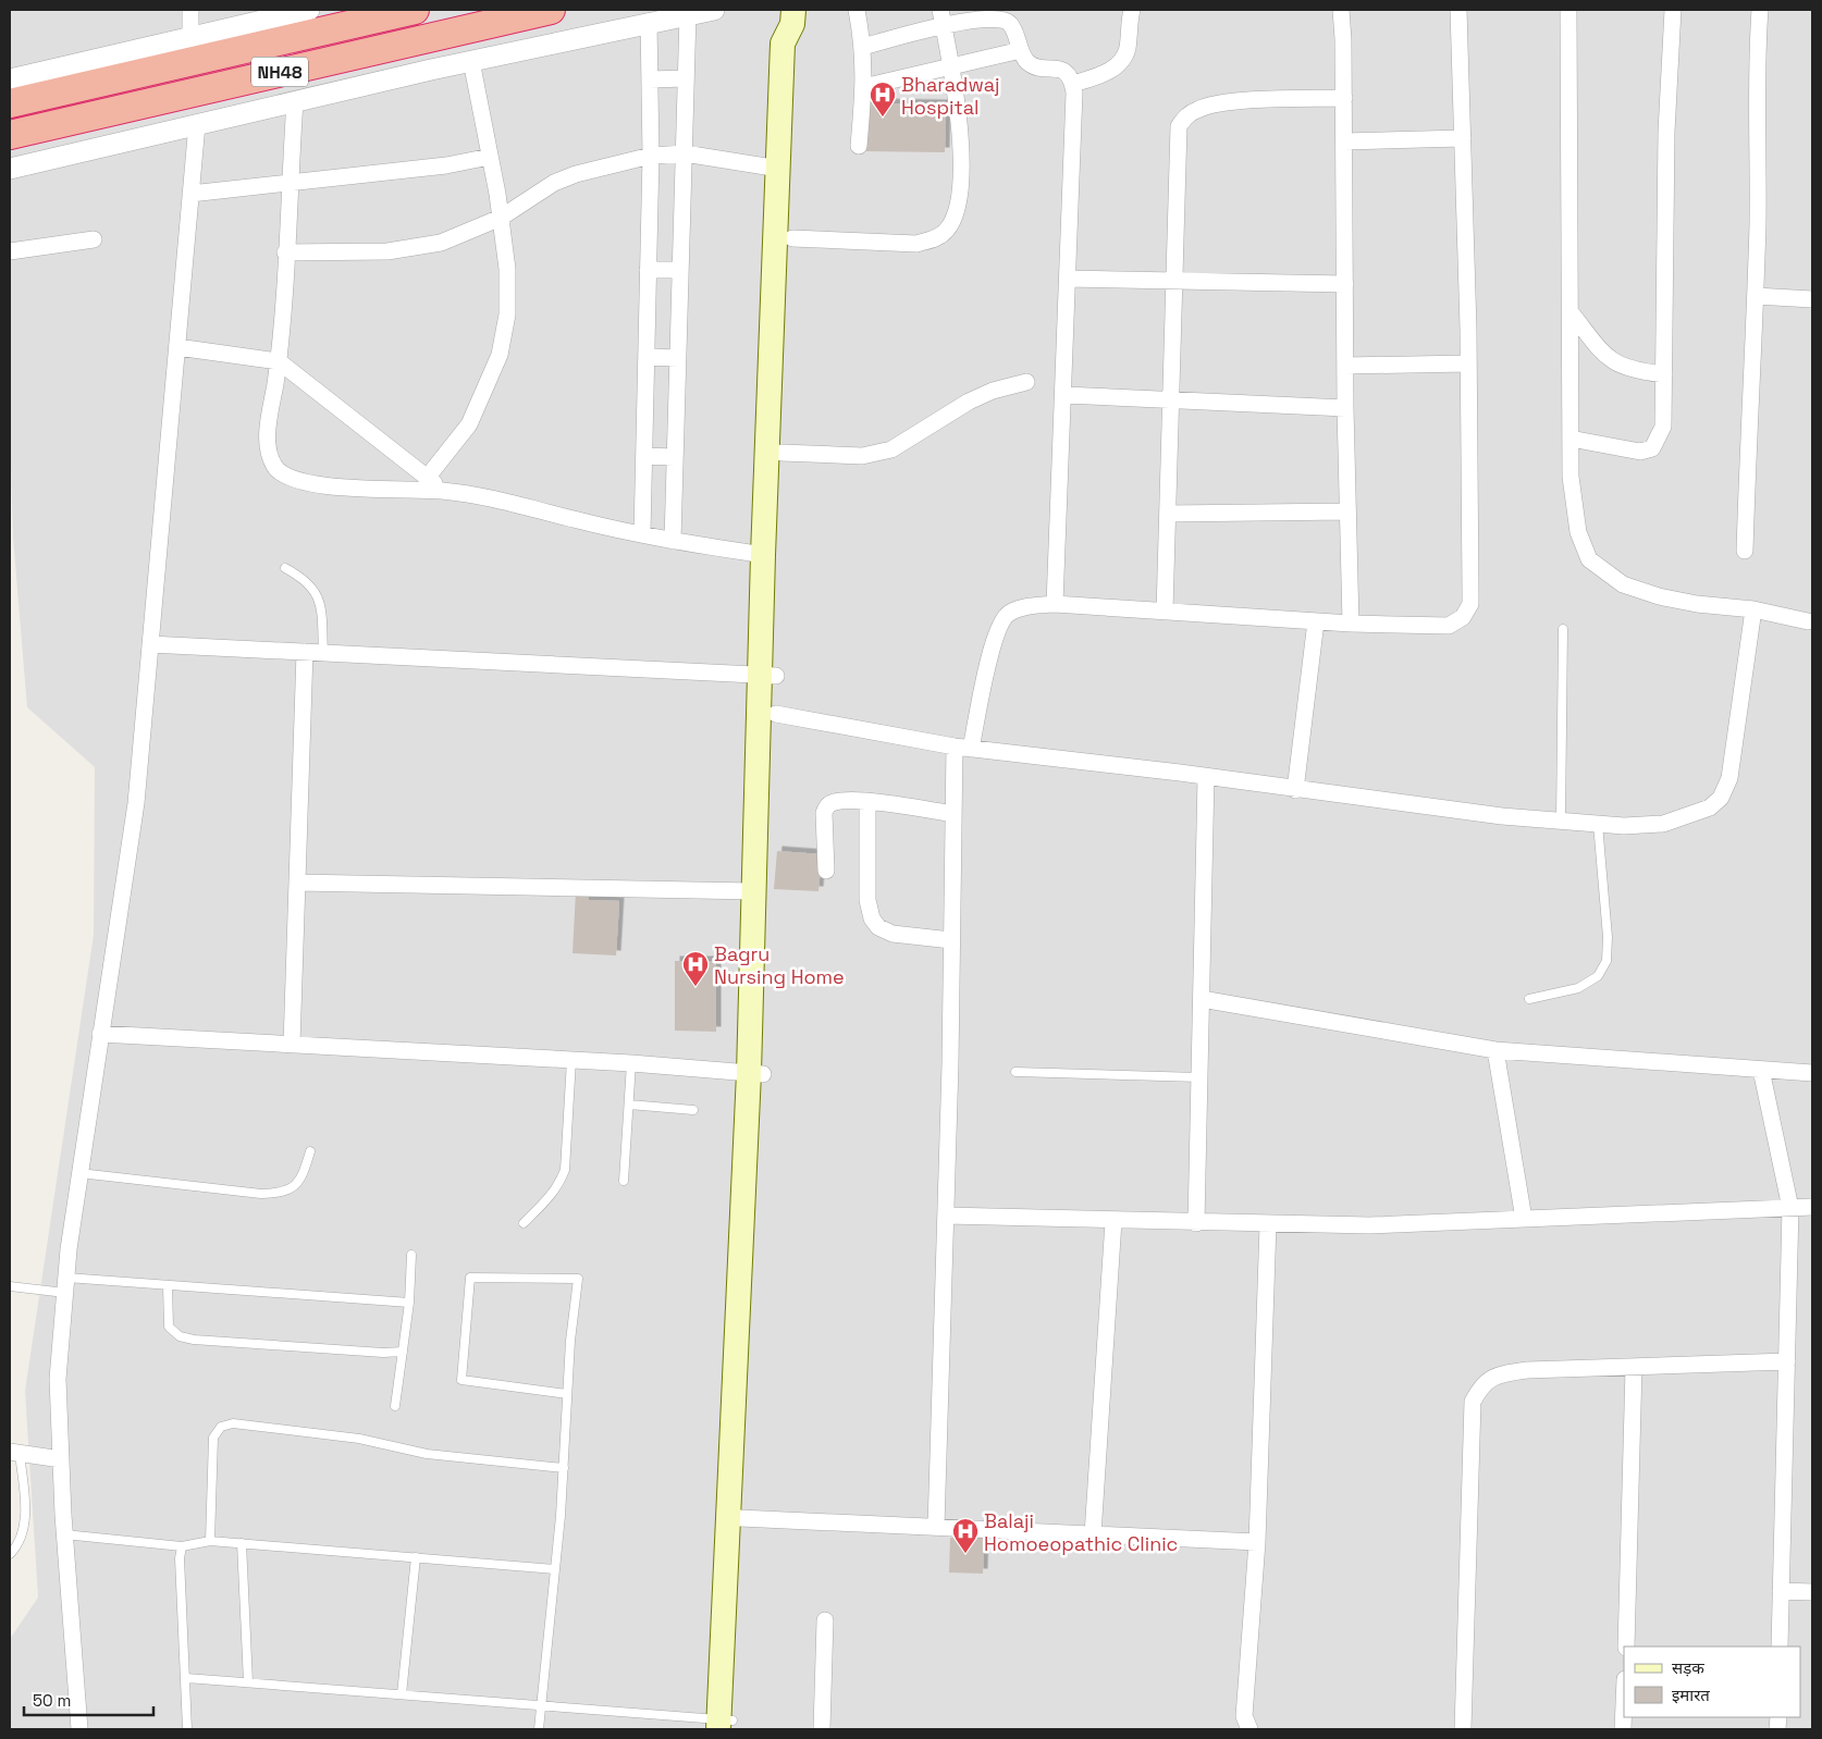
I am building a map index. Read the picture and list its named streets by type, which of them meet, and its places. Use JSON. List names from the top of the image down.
{
  "streets": {
    "highway": ["NH48"]
  },
  "places": {
    "hospital": ["Bharadwaj Hospital", "Bagru Nursing Home", "Balaji Homoeopathic Clinic"]
  },
  "legend": ["सड़क", "इमारत"],
  "scale_bar": "50 m"
}
